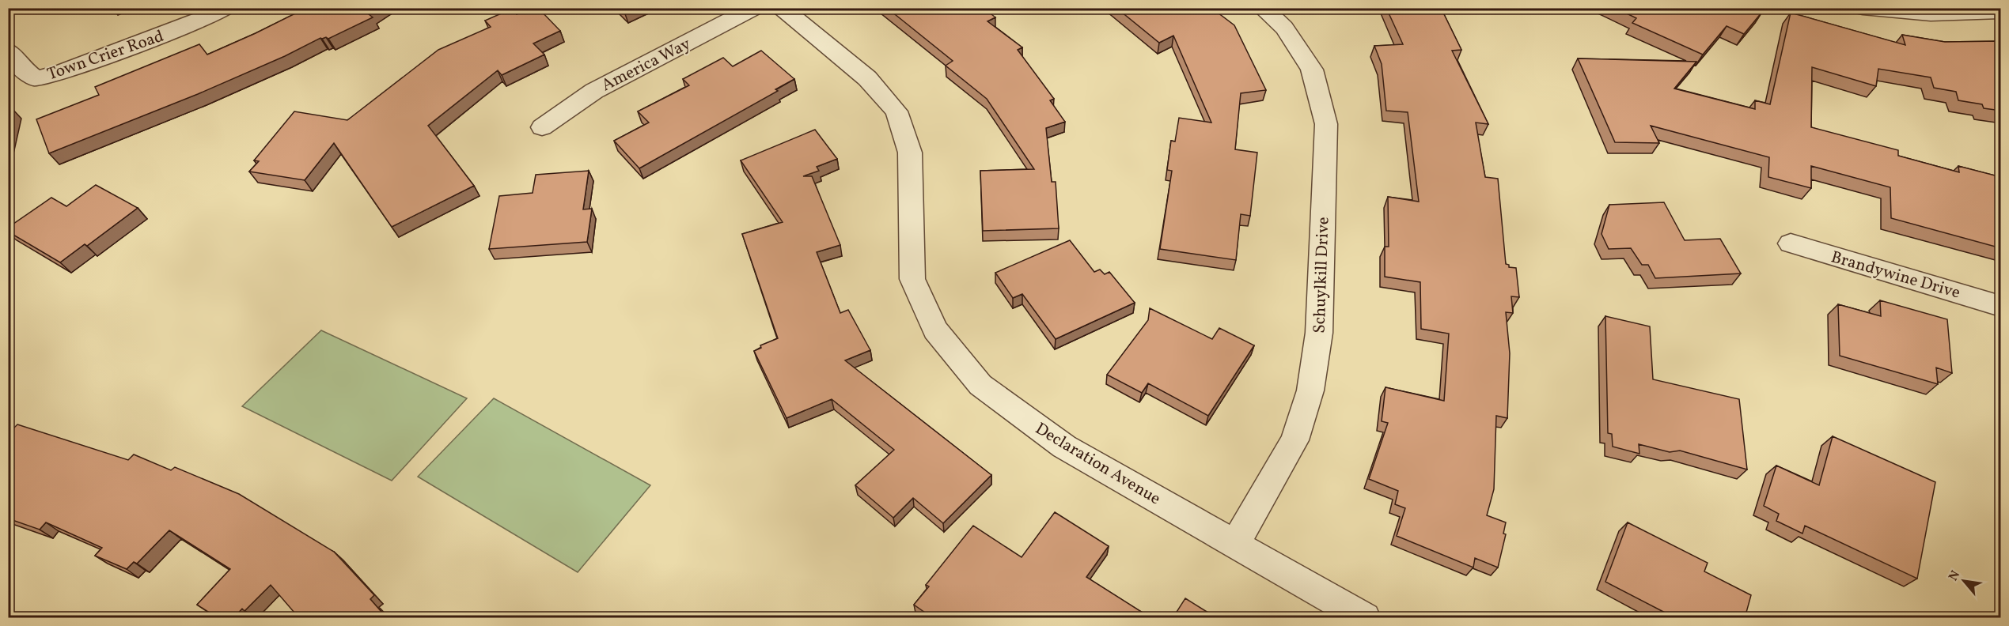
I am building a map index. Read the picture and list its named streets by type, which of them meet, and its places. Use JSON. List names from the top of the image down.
{
  "streets": {
    "street": [
      "Town Crier Road",
      "America Way",
      "Brandywine Drive",
      "Schuylkill Drive",
      "Declaration Avenue"
    ]
  },
  "crossings": [
    ["Schuylkill Drive", "Declaration Avenue"]
  ],
  "north": "top left"
}
